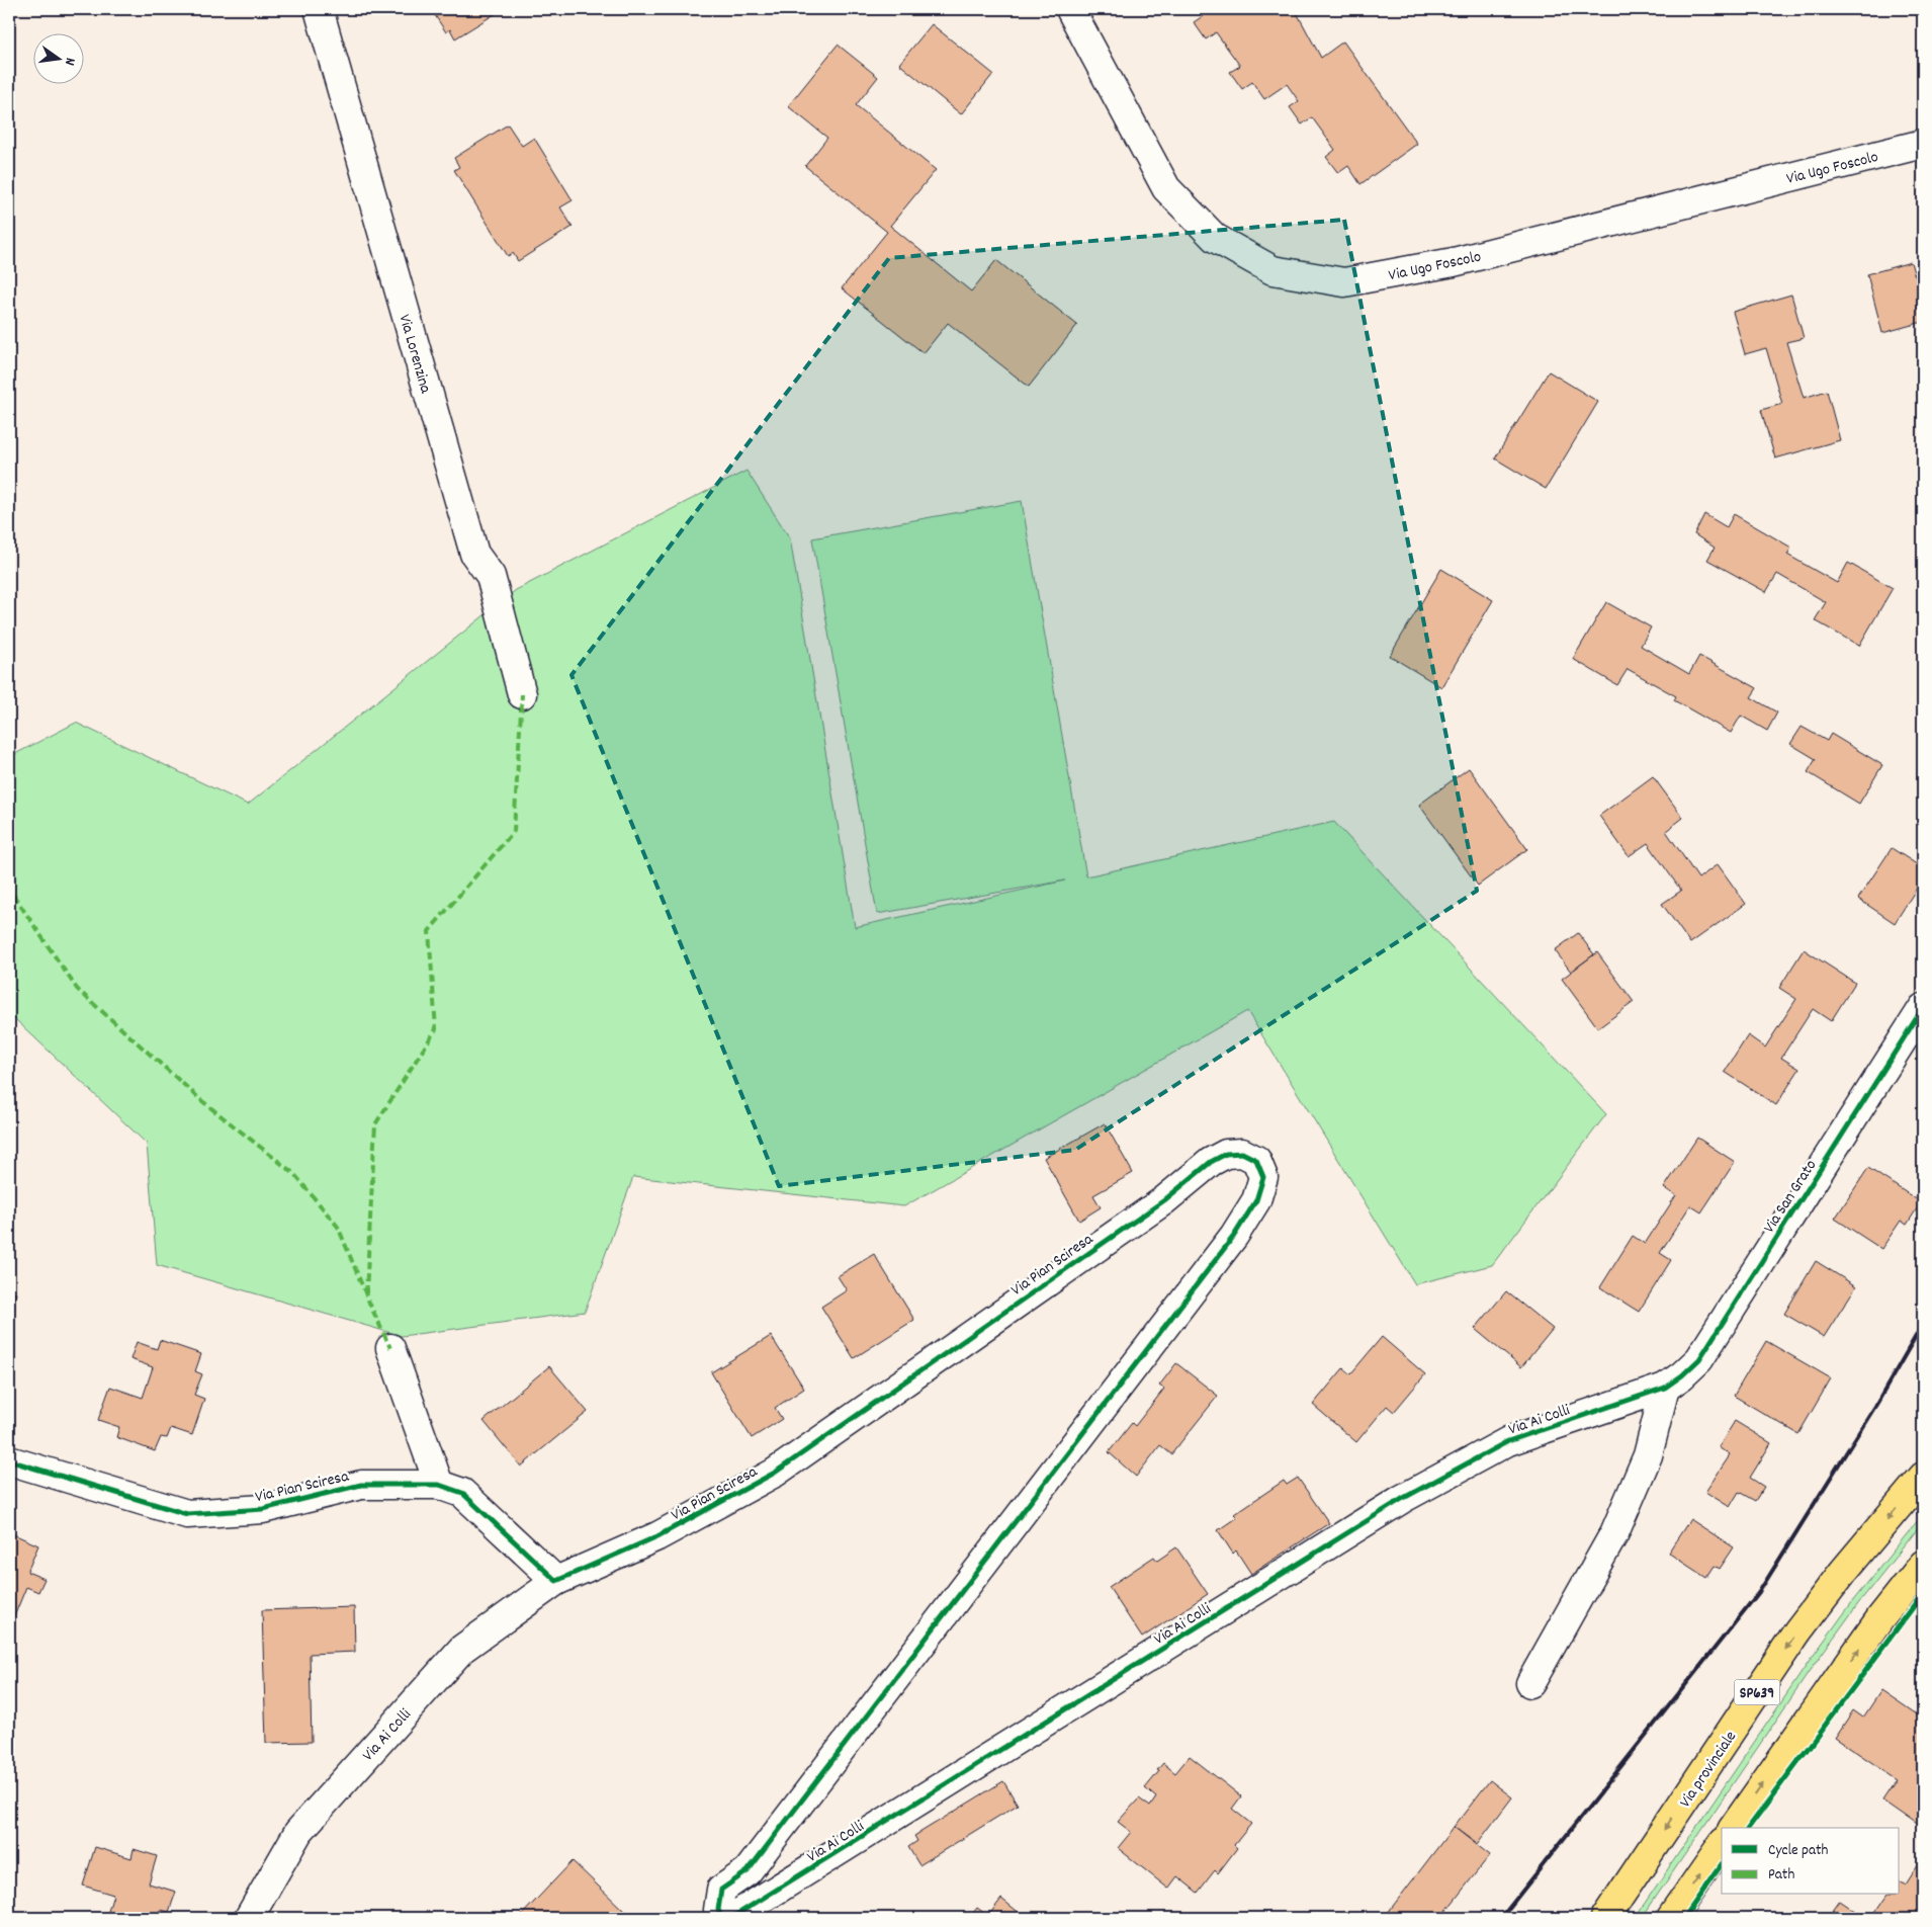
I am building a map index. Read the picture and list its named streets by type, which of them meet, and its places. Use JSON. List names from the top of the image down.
{
  "streets": {
    "main road": ["SP639", "Via provinciale"],
    "street": [
      "Via Ugo Foscolo",
      "Via Lorenzina",
      "Via San Grato",
      "Via Pian Sciresa",
      "Via Ai Colli"
    ]
  },
  "crossings": [
    ["Via San Grato", "Via Ai Colli"],
    ["Via Pian Sciresa", "Via Ai Colli"]
  ],
  "legend": ["Cycle path", "Path"],
  "north": "right"
}
